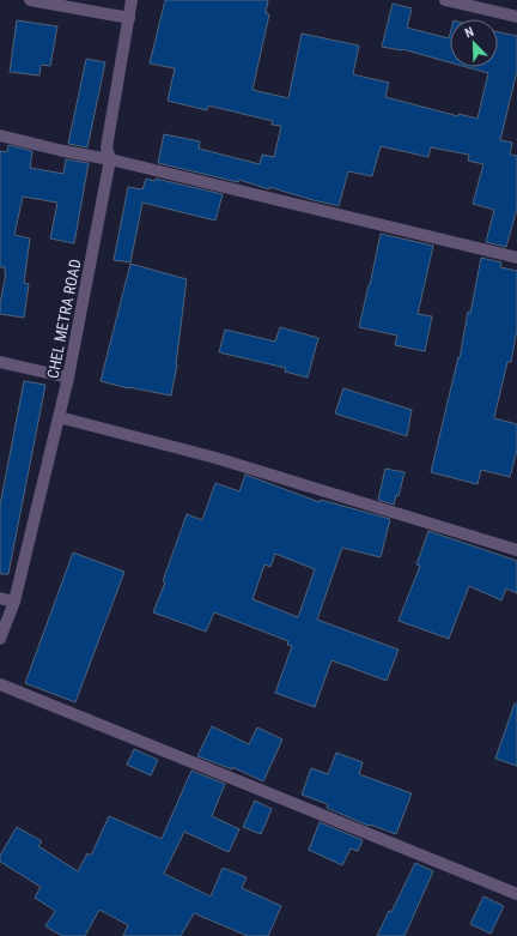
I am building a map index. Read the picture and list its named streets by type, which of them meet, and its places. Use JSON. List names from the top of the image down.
{
  "streets": {
    "street": ["CHEL METRA ROAD"]
  },
  "north": "top left"
}
